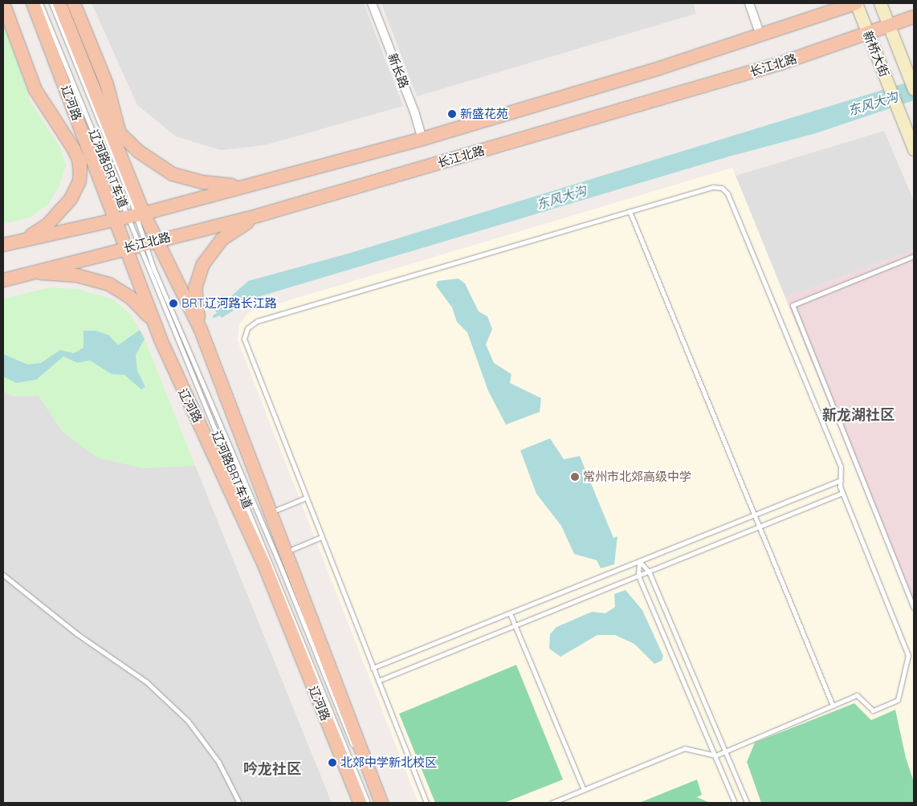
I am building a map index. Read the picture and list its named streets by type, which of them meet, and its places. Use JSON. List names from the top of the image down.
{
  "streets": {
    "main road": ["长江北路", "辽河路"],
    "street": ["新桥大街", "新长路"],
    "lane": ["辽河路BRT车道"]
  },
  "crossings": [
    ["新桥大街", "长江北路"],
    ["长江北路", "辽河路"],
    ["长江北路", "辽河路BRT车道"],
    ["辽河路", "辽河路BRT车道"]
  ],
  "districts": ["新龙湖社区", "吟龙社区"],
  "water": ["东风大沟"],
  "places": [
    "新盛花苑",
    "BRT辽河路长江路",
    "常州市北郊高级中学",
    "北郊中学新北校区"
  ]
}
